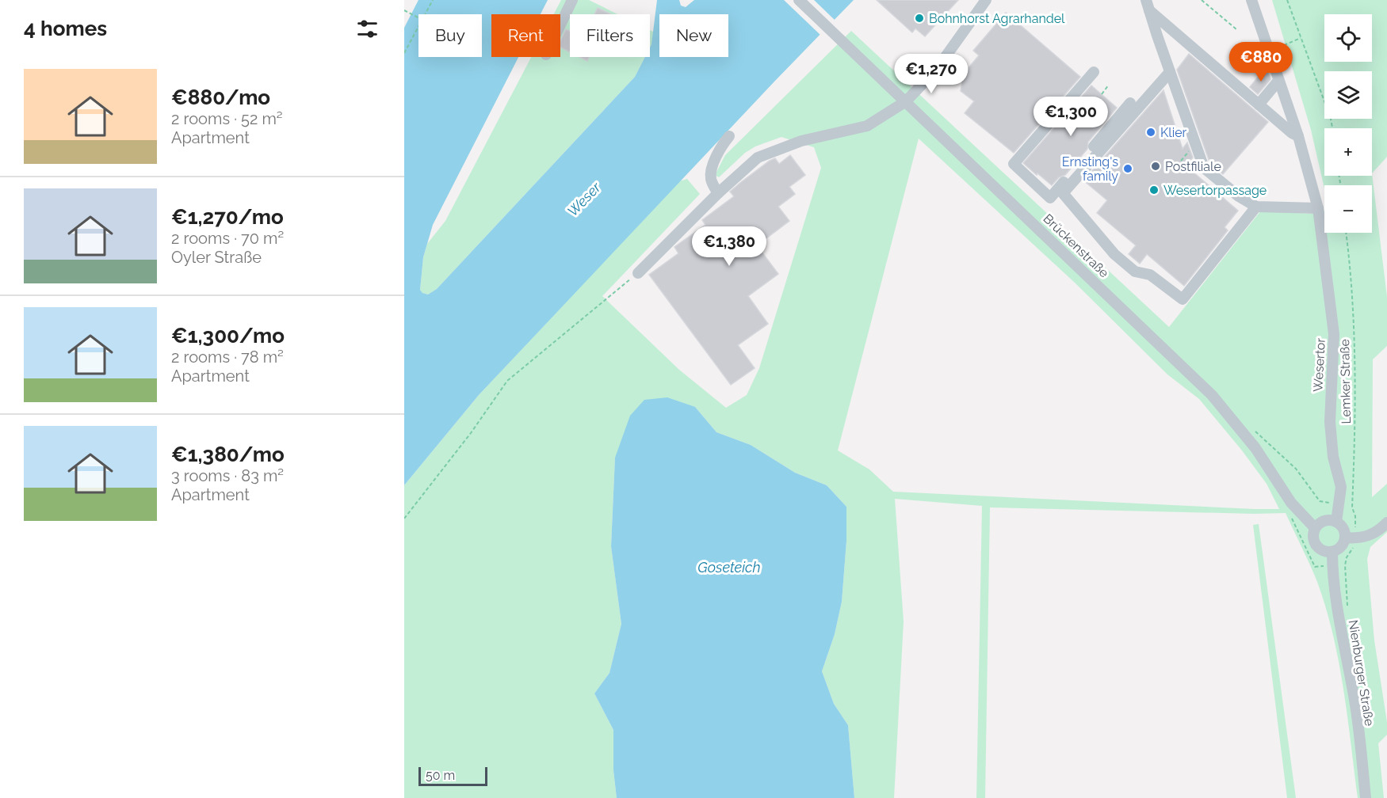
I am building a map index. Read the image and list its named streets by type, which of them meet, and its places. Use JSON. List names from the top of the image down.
{
  "streets": {
    "street": ["Brückenstraße", "Wesertor", "Nienburger Straße"],
    "path": ["Lemker Straße"]
  },
  "crossings": [
    ["Brückenstraße", "Wesertor"],
    ["Brückenstraße", "Lemker Straße"],
    ["Brückenstraße", "Nienburger Straße"],
    ["Wesertor", "Lemker Straße"],
    ["Wesertor", "Nienburger Straße"],
    ["Lemker Straße", "Nienburger Straße"]
  ],
  "water": ["Weser", "Goseteich"],
  "places": [
    "Bohnhorst Agrarhandel",
    "Klier",
    "Postfiliale",
    "Ernsting's family",
    "Wesertorpassage"
  ],
  "scale_bar": "50 m",
  "page": {
    "heading": "4 homes",
    "map_buttons": ["+", "−"],
    "chip": [
      "Buy",
      "Rent",
      "Filters",
      "New"
    ],
    "price": [
      "€880",
      "€1,270",
      "€1,300",
      "€1,380"
    ],
    "list": [
      {
        "name": "€880/mo",
        "note": "2 rooms · 52 m² · Apartment"
      },
      {
        "name": "€1,270/mo",
        "note": "2 rooms · 70 m² · Oyler Straße"
      },
      {
        "name": "€1,300/mo",
        "note": "2 rooms · 78 m² · Apartment"
      },
      {
        "name": "€1,380/mo",
        "note": "3 rooms · 83 m² · Apartment"
      }
    ],
    "scale": "50 m"
  }
}
